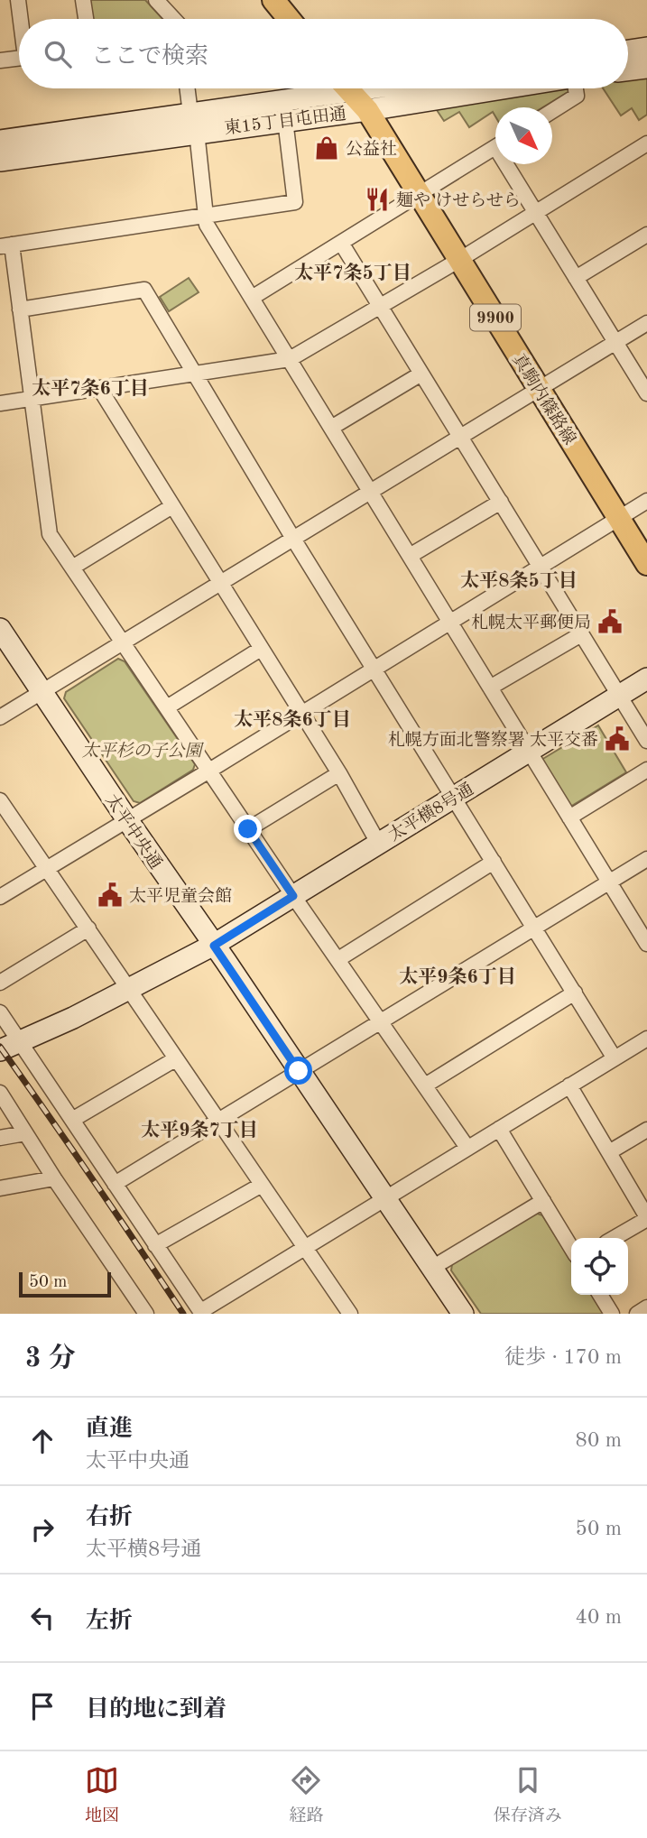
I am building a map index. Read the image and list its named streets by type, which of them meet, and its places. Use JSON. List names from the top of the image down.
{
  "streets": {
    "main road": ["9900", "真駒内篠路線"],
    "street": ["東15丁目屯田通", "太平横8号通", "太平中央通"]
  },
  "crossings": [
    ["東15丁目屯田通", "真駒内篠路線"],
    ["太平横8号通", "太平中央通"]
  ],
  "districts": [
    "太平7条5丁目",
    "太平7条6丁目",
    "太平8条5丁目",
    "太平8条6丁目",
    "太平9条6丁目",
    "太平9条7丁目"
  ],
  "parks": ["太平杉の子公園"],
  "places": {
    "shop": ["公益社"],
    "restaurant": ["麺や けせらせら"],
    "public building": ["札幌太平郵便局", "札幌方面北警察署 太平交番", "太平児童会館"]
  },
  "scale_bar": "50 m",
  "north": "bottom right",
  "page": {
    "search": "ここで検索",
    "scale": "50 m",
    "heading": ["3 分", "徒歩 · 170 m"],
    "list": [
      ["直進", "太平中央通", "80 m"],
      ["右折", "太平横8号通", "50 m"],
      ["左折", "40 m"],
      "目的地に到着"
    ],
    "nav": ["地図", "経路", "保存済み"]
  }
}
